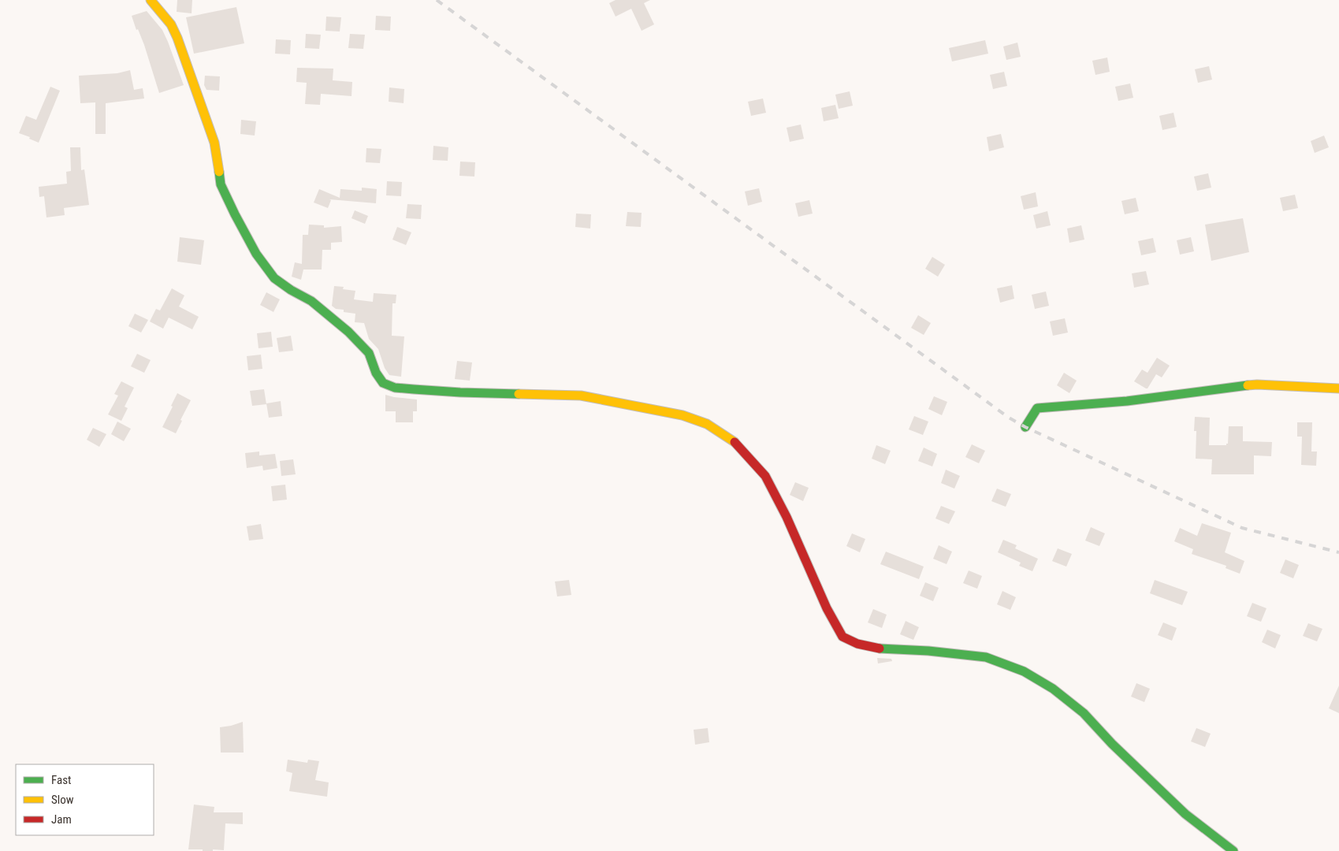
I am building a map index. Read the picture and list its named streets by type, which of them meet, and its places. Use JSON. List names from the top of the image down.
{
  "legend": ["Fast", "Slow", "Jam"]
}
